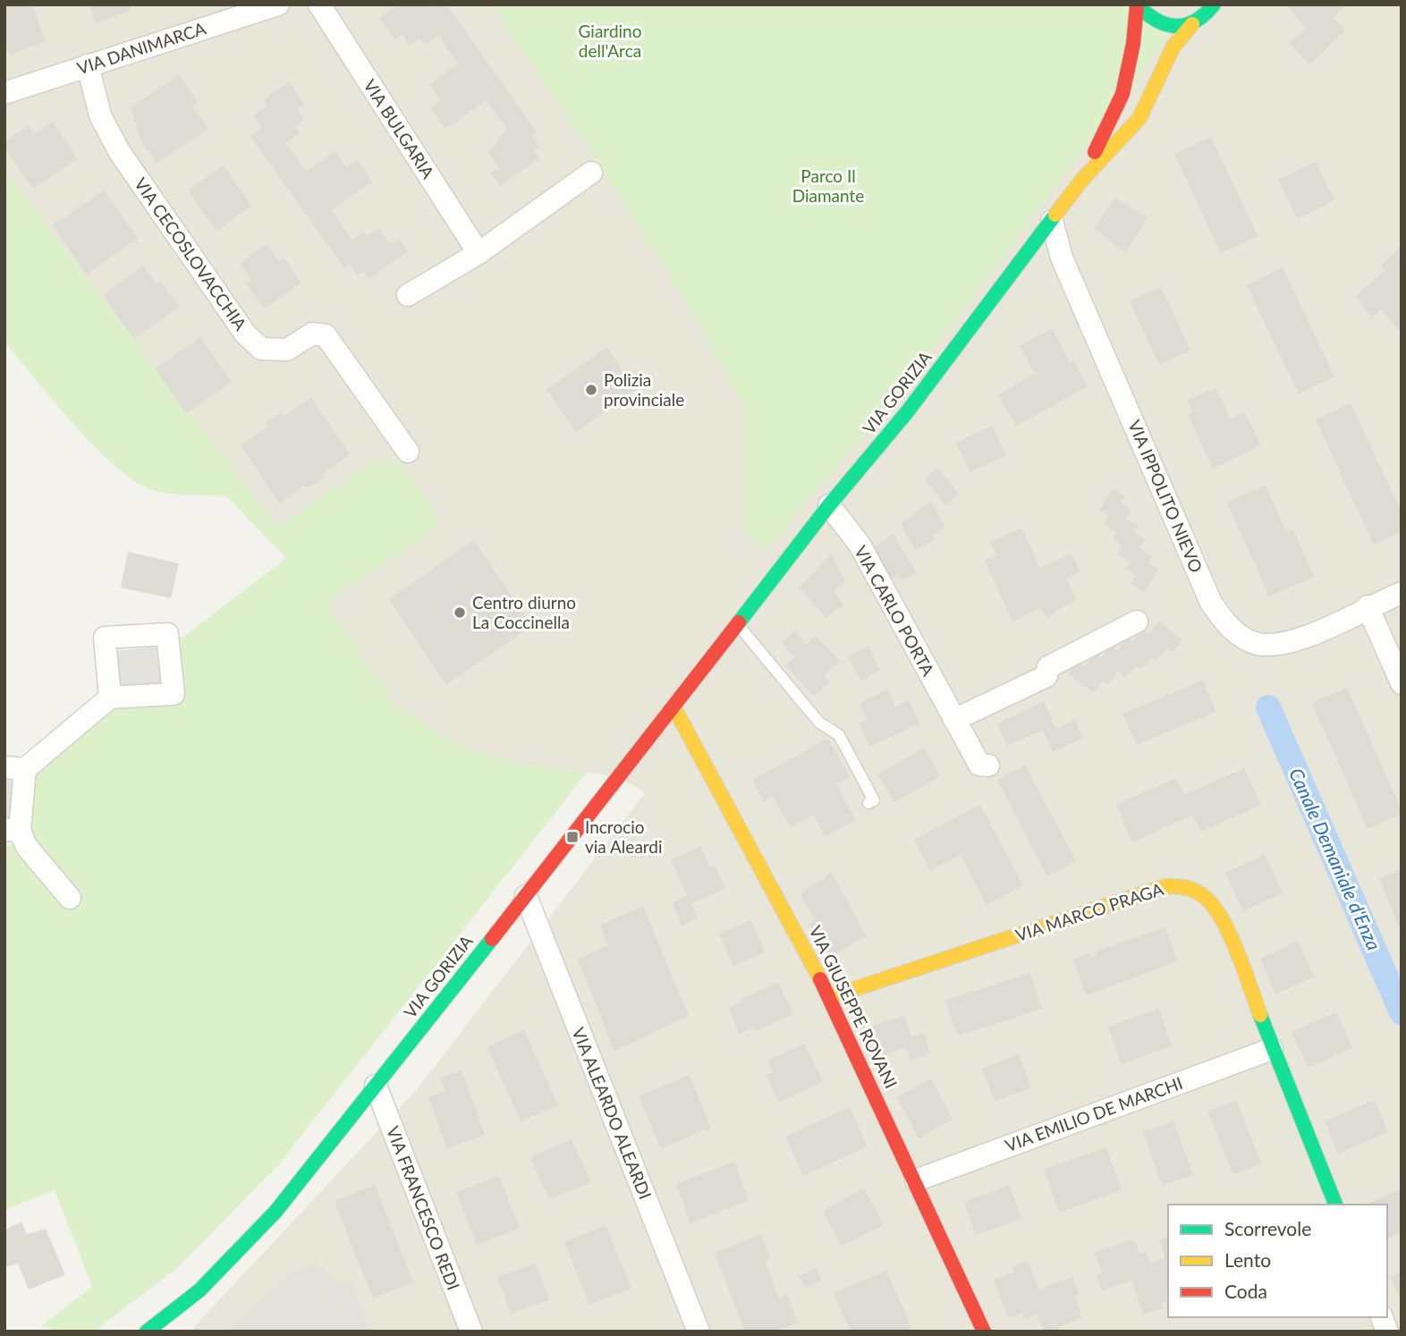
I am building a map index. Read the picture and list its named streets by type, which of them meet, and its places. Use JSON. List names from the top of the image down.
{
  "streets": {
    "main road": ["VIA GORIZIA", "VIA MARCO PRAGA", "VIA GIUSEPPE ROVANI"],
    "street": [
      "VIA DANIMARCA",
      "VIA BULGARIA",
      "VIA CECOSLOVACCHIA",
      "VIA IPPOLITO NIEVO",
      "VIA CARLO PORTA",
      "VIA ALEARDO ALEARDI",
      "VIA EMILIO DE MARCHI",
      "VIA FRANCESCO REDI"
    ]
  },
  "crossings": [
    ["VIA DANIMARCA", "VIA CECOSLOVACCHIA"],
    ["VIA GORIZIA", "VIA IPPOLITO NIEVO"],
    ["VIA GORIZIA", "VIA CARLO PORTA"],
    ["VIA GORIZIA", "VIA GIUSEPPE ROVANI"],
    ["VIA GORIZIA", "VIA ALEARDO ALEARDI"],
    ["VIA GORIZIA", "VIA FRANCESCO REDI"],
    ["VIA MARCO PRAGA", "VIA GIUSEPPE ROVANI"],
    ["VIA MARCO PRAGA", "VIA EMILIO DE MARCHI"],
    ["VIA GIUSEPPE ROVANI", "VIA EMILIO DE MARCHI"]
  ],
  "water": ["Canale Demaniale d'Enza"],
  "parks": ["Giardino dell'Arca", "Parco Il Diamante"],
  "places": {
    "other": ["Polizia provinciale", "Centro diurno La Coccinella"],
    "transit": ["Incrocio via Aleardi"]
  },
  "legend": ["Scorrevole", "Lento", "Coda"]
}
